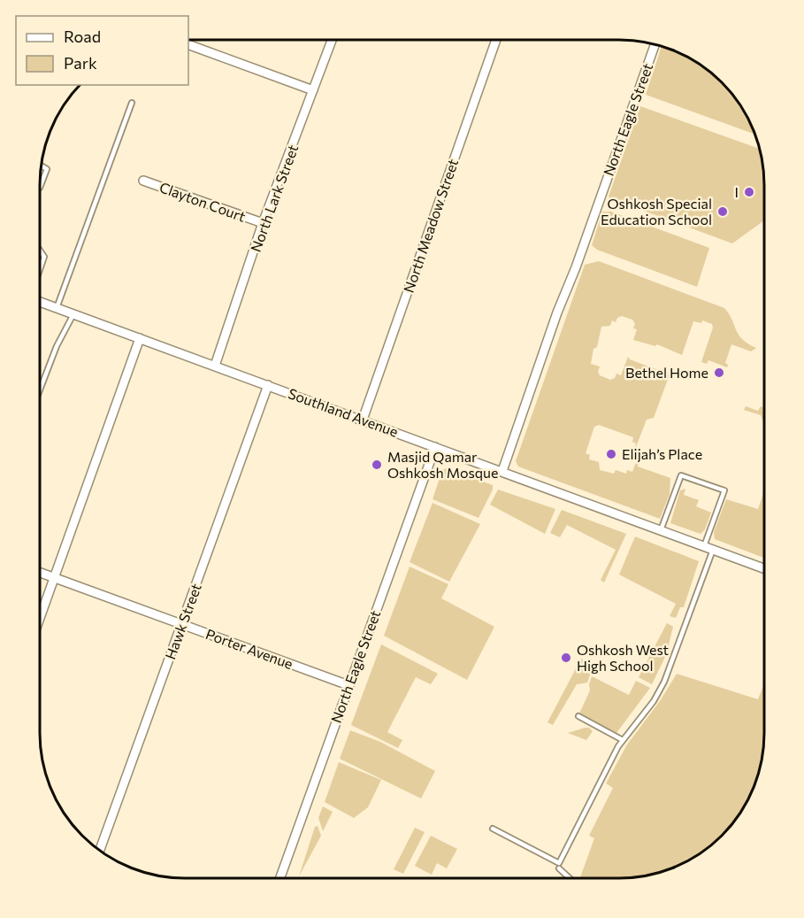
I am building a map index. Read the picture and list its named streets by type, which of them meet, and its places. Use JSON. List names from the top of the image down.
{
  "streets": {
    "street": [
      "North Eagle Street",
      "North Lark Street",
      "Clayton Court",
      "North Meadow Street",
      "Southland Avenue",
      "Hawk Street",
      "Porter Avenue"
    ]
  },
  "crossings": [
    ["North Eagle Street", "Southland Avenue"],
    ["North Eagle Street", "Porter Avenue"],
    ["North Lark Street", "Clayton Court"],
    ["North Lark Street", "Southland Avenue"],
    ["North Meadow Street", "Southland Avenue"],
    ["Southland Avenue", "Hawk Street"],
    ["Hawk Street", "Porter Avenue"]
  ],
  "places": [
    "I",
    "Oshkosh Special Education School",
    "Bethel Home",
    "Elijah’s Place",
    "Masjid Qamar Oshkosh Mosque",
    "Oshkosh West High School"
  ],
  "legend": ["Road", "Park"]
}
